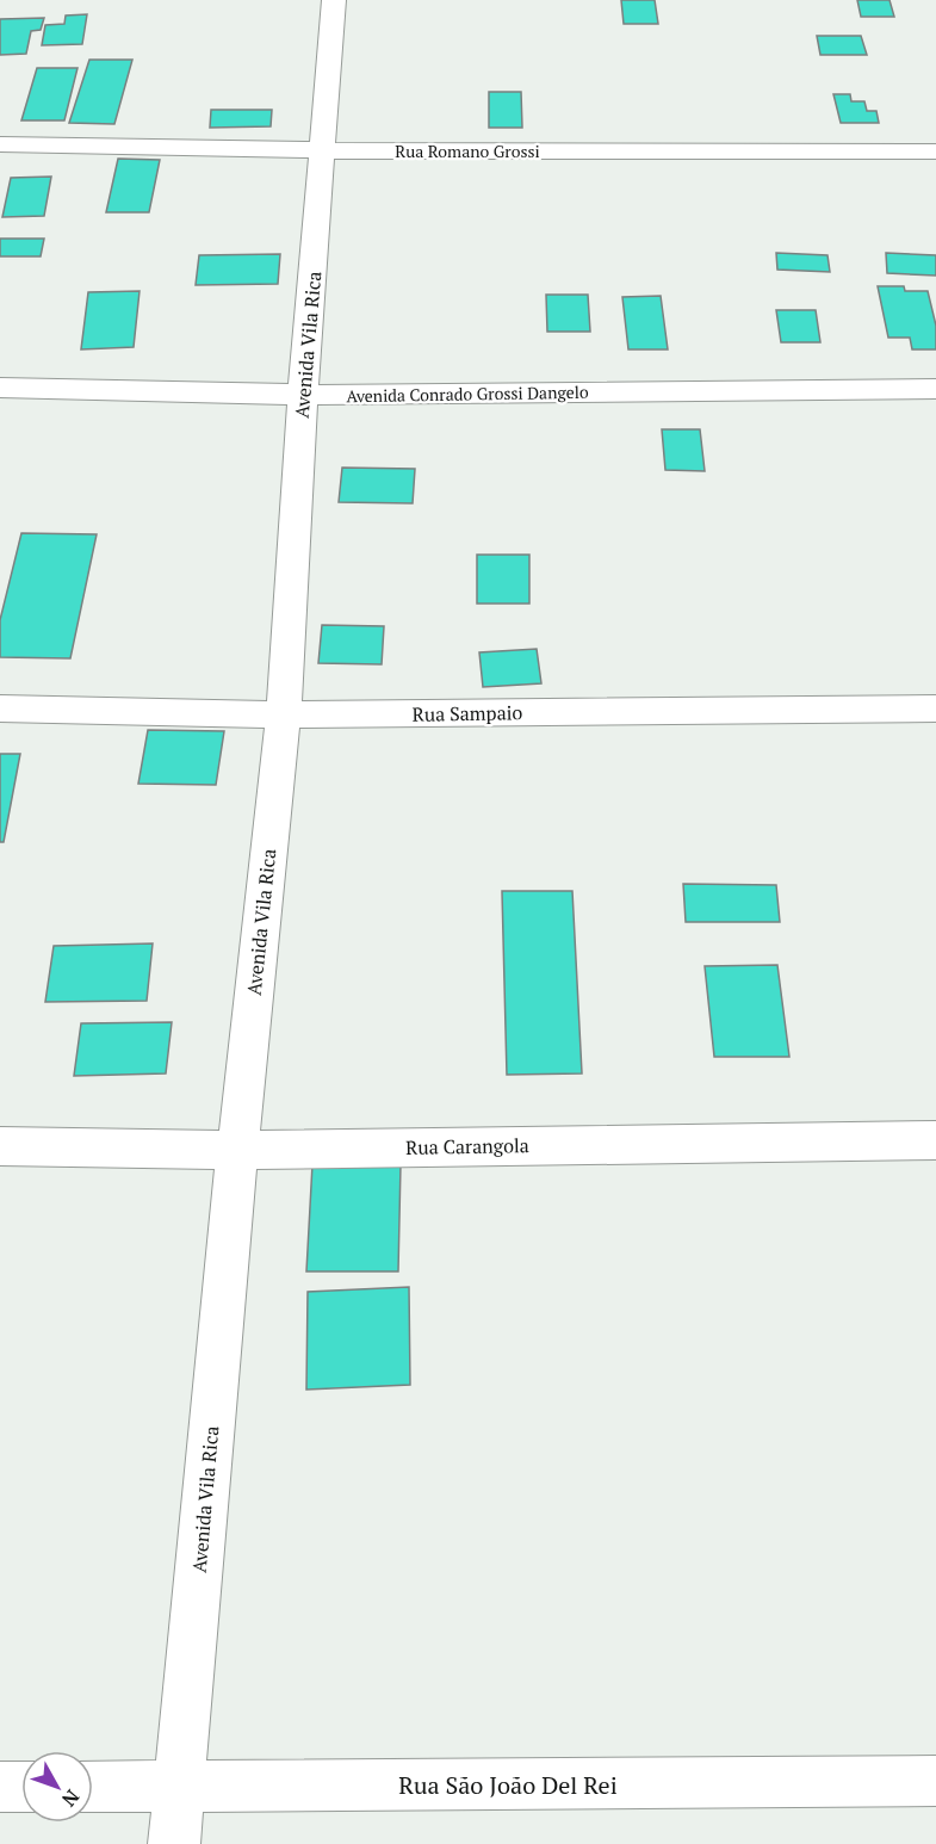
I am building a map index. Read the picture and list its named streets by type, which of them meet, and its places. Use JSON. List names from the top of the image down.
{
  "streets": {
    "street": [
      "Rua Romano Grossi",
      "Avenida Vila Rica",
      "Avenida Conrado Grossi Dangelo",
      "Rua Sampaio",
      "Rua Carangola",
      "Rua São João Del Rei"
    ]
  },
  "crossings": [
    ["Rua Romano Grossi", "Avenida Vila Rica"],
    ["Avenida Vila Rica", "Avenida Conrado Grossi Dangelo"],
    ["Avenida Vila Rica", "Rua Sampaio"],
    ["Avenida Vila Rica", "Rua Carangola"],
    ["Avenida Vila Rica", "Rua São João Del Rei"]
  ],
  "north": "bottom right"
}
